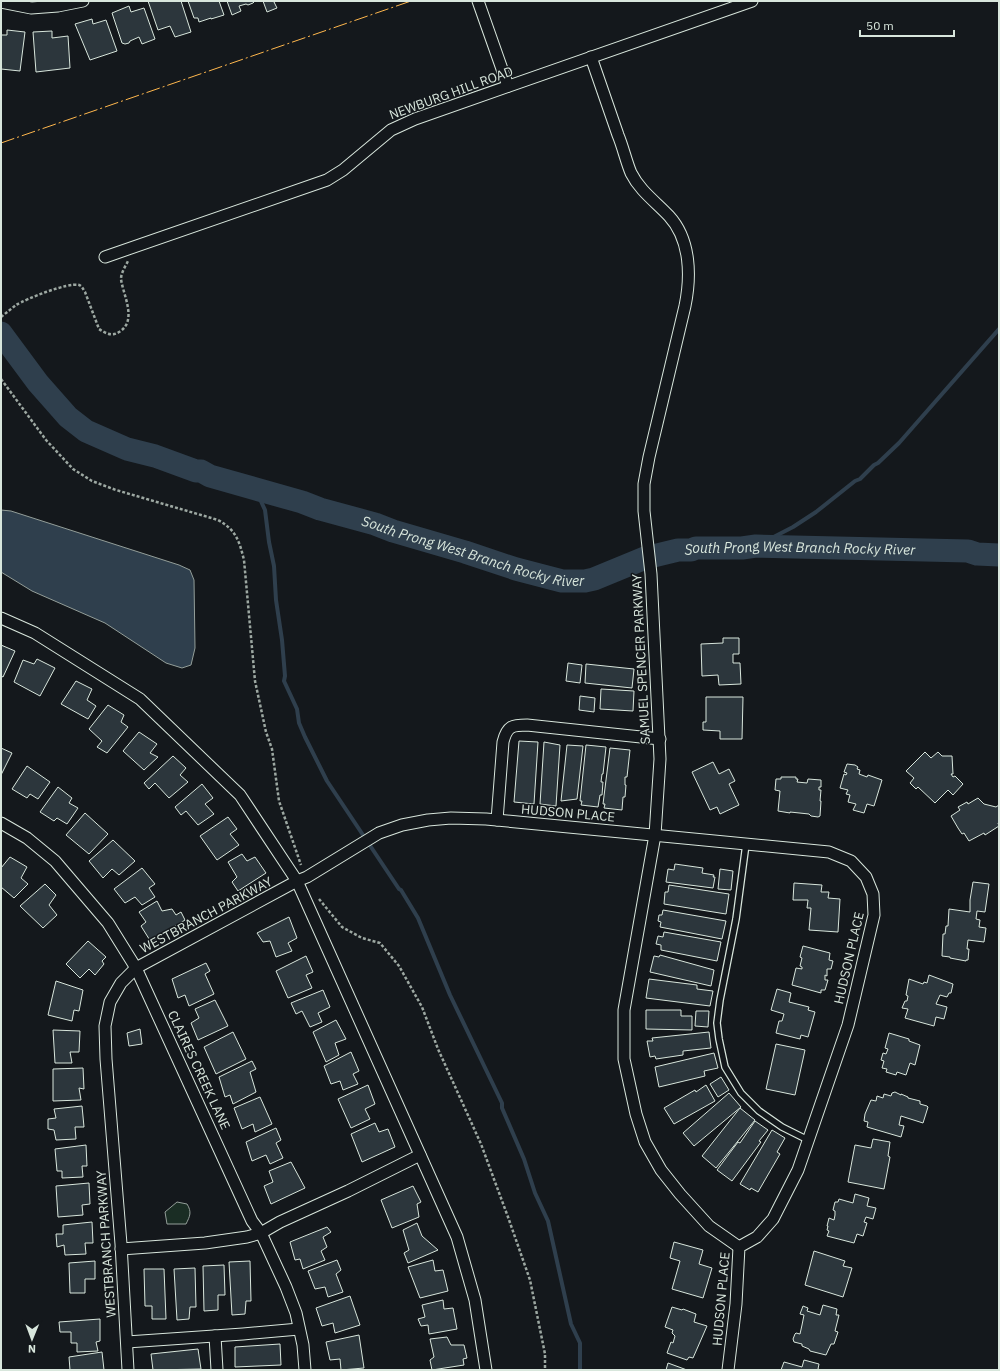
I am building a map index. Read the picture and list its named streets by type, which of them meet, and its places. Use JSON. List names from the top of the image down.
{
  "streets": {
    "street": [
      "NEWBURG HILL ROAD",
      "SAMUEL SPENCER PARKWAY",
      "HUDSON PLACE",
      "WESTBRANCH PARKWAY",
      "CLAIRES CREEK LANE"
    ]
  },
  "crossings": [
    ["NEWBURG HILL ROAD", "SAMUEL SPENCER PARKWAY"],
    ["SAMUEL SPENCER PARKWAY", "HUDSON PLACE"],
    ["HUDSON PLACE", "WESTBRANCH PARKWAY"],
    ["WESTBRANCH PARKWAY", "CLAIRES CREEK LANE"]
  ],
  "water": ["South Prong West Branch Rocky River"],
  "scale_bar": "50 m",
  "north": "bottom"
}
